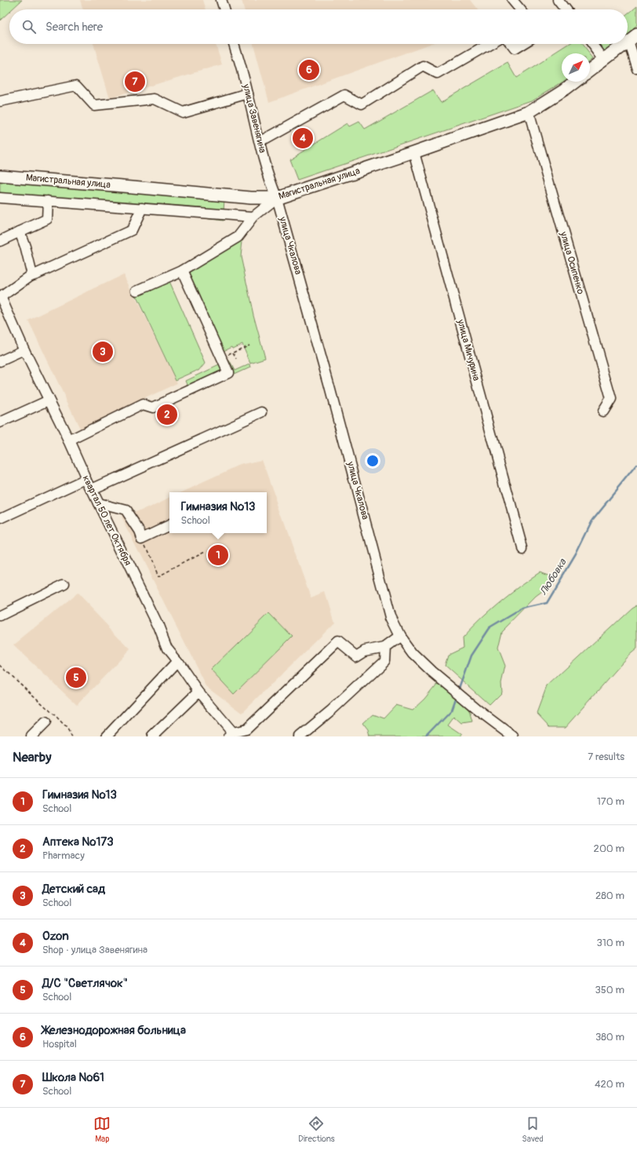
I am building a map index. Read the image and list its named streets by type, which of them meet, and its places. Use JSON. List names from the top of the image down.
{
  "streets": {
    "main road": ["Магистральная улица"],
    "street": [
      "улица Завенягина",
      "улица Чкалова",
      "улица Осипенко",
      "улица Мичурина",
      "квартал 50 лет Октября"
    ]
  },
  "crossings": [
    ["улица Завенягина", "Магистральная улица"],
    ["улица Завенягина", "улица Чкалова"],
    ["Магистральная улица", "улица Чкалова"],
    ["Магистральная улица", "улица Осипенко"],
    ["Магистральная улица", "улица Мичурина"]
  ],
  "water": ["Любовка"],
  "north": "top right",
  "page": {
    "search": "Search here",
    "pins": [
      "6",
      "7",
      "4",
      "3",
      "2",
      "1",
      "5"
    ],
    "popup": ["Гимназия №13", "School"],
    "heading": ["Nearby", "7 results"],
    "list": [
      {
        "mark": "1",
        "name": "Гимназия №13",
        "note": "School",
        "value": "170 m"
      },
      {
        "mark": "2",
        "name": "Аптека №173",
        "note": "Pharmacy",
        "value": "200 m"
      },
      {
        "mark": "3",
        "name": "Детский сад",
        "note": "School",
        "value": "280 m"
      },
      {
        "mark": "4",
        "name": "Ozon",
        "note": "Shop · улица Завенягина",
        "value": "310 m"
      },
      {
        "mark": "5",
        "name": "Д/С \"Светлячок\"",
        "note": "School",
        "value": "350 m"
      },
      {
        "mark": "6",
        "name": "Железнодорожная больница",
        "note": "Hospital",
        "value": "380 m"
      },
      {
        "mark": "7",
        "name": "Школа №61",
        "note": "School",
        "value": "420 m"
      }
    ],
    "nav": ["Map", "Directions", "Saved"]
  }
}
